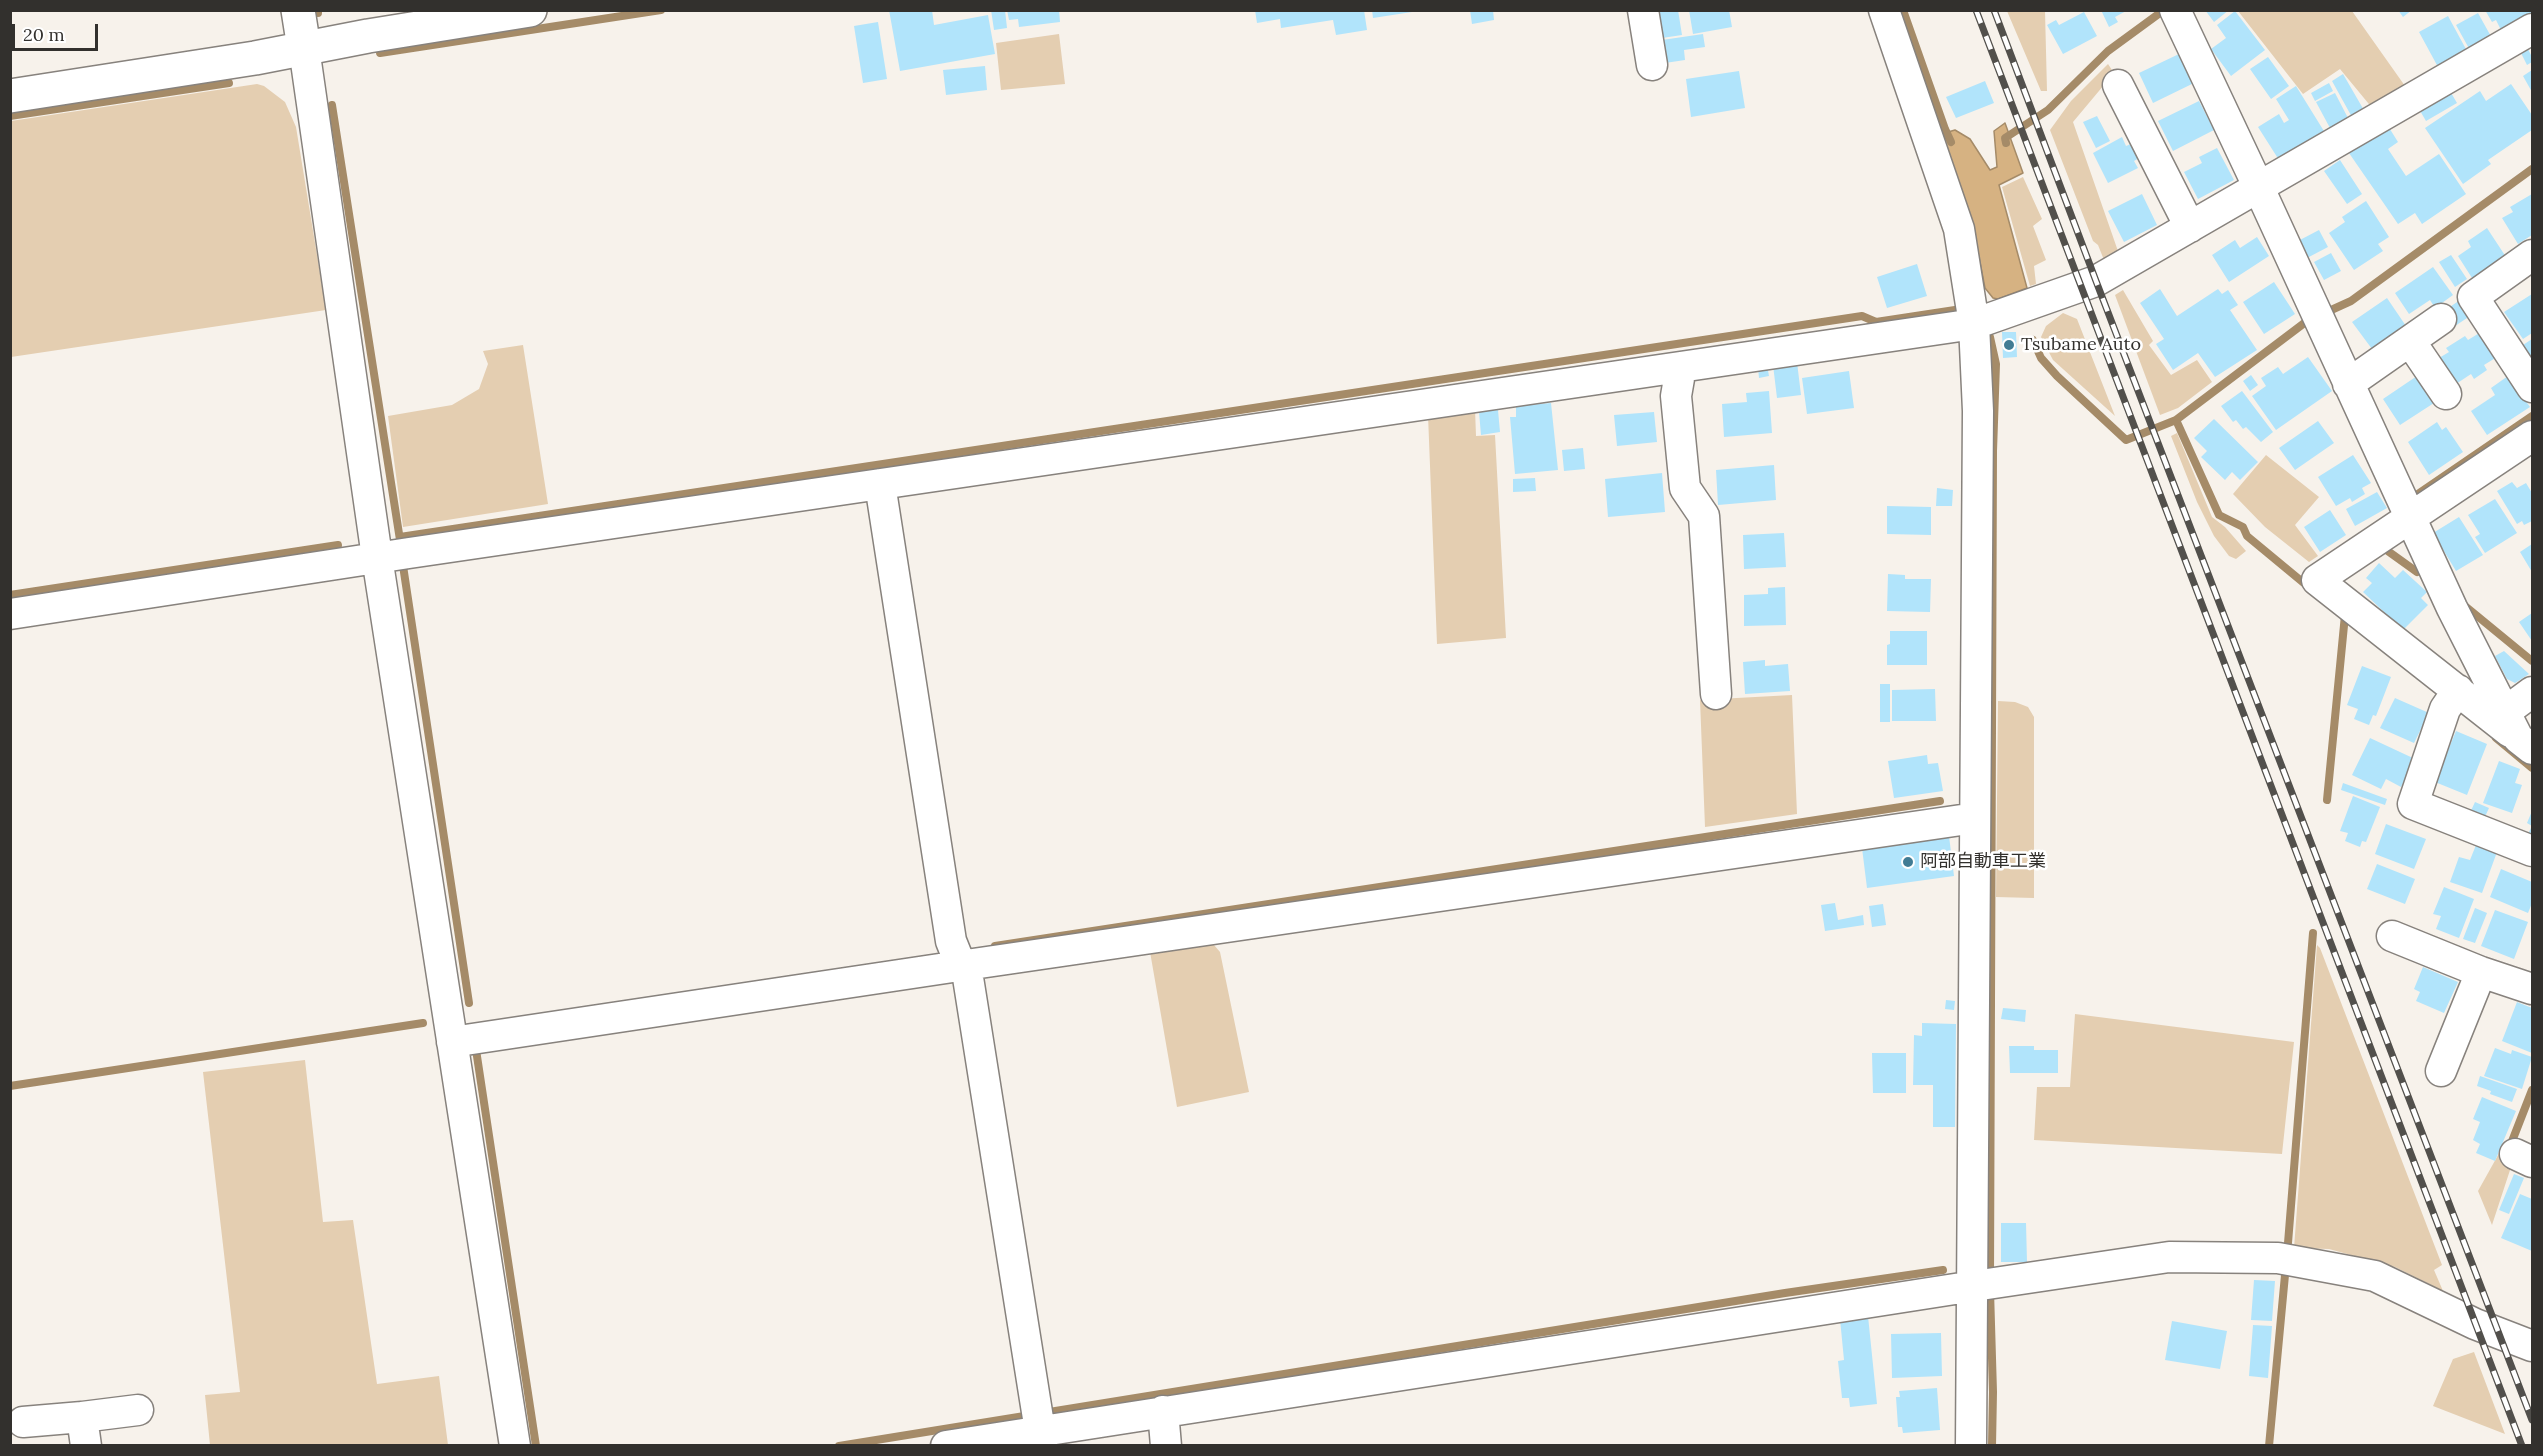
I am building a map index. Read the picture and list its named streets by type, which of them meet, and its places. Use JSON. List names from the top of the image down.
{
  "places": ["Tsubame Auto", "阿部自動車工業"],
  "scale_bar": "20 m"
}
